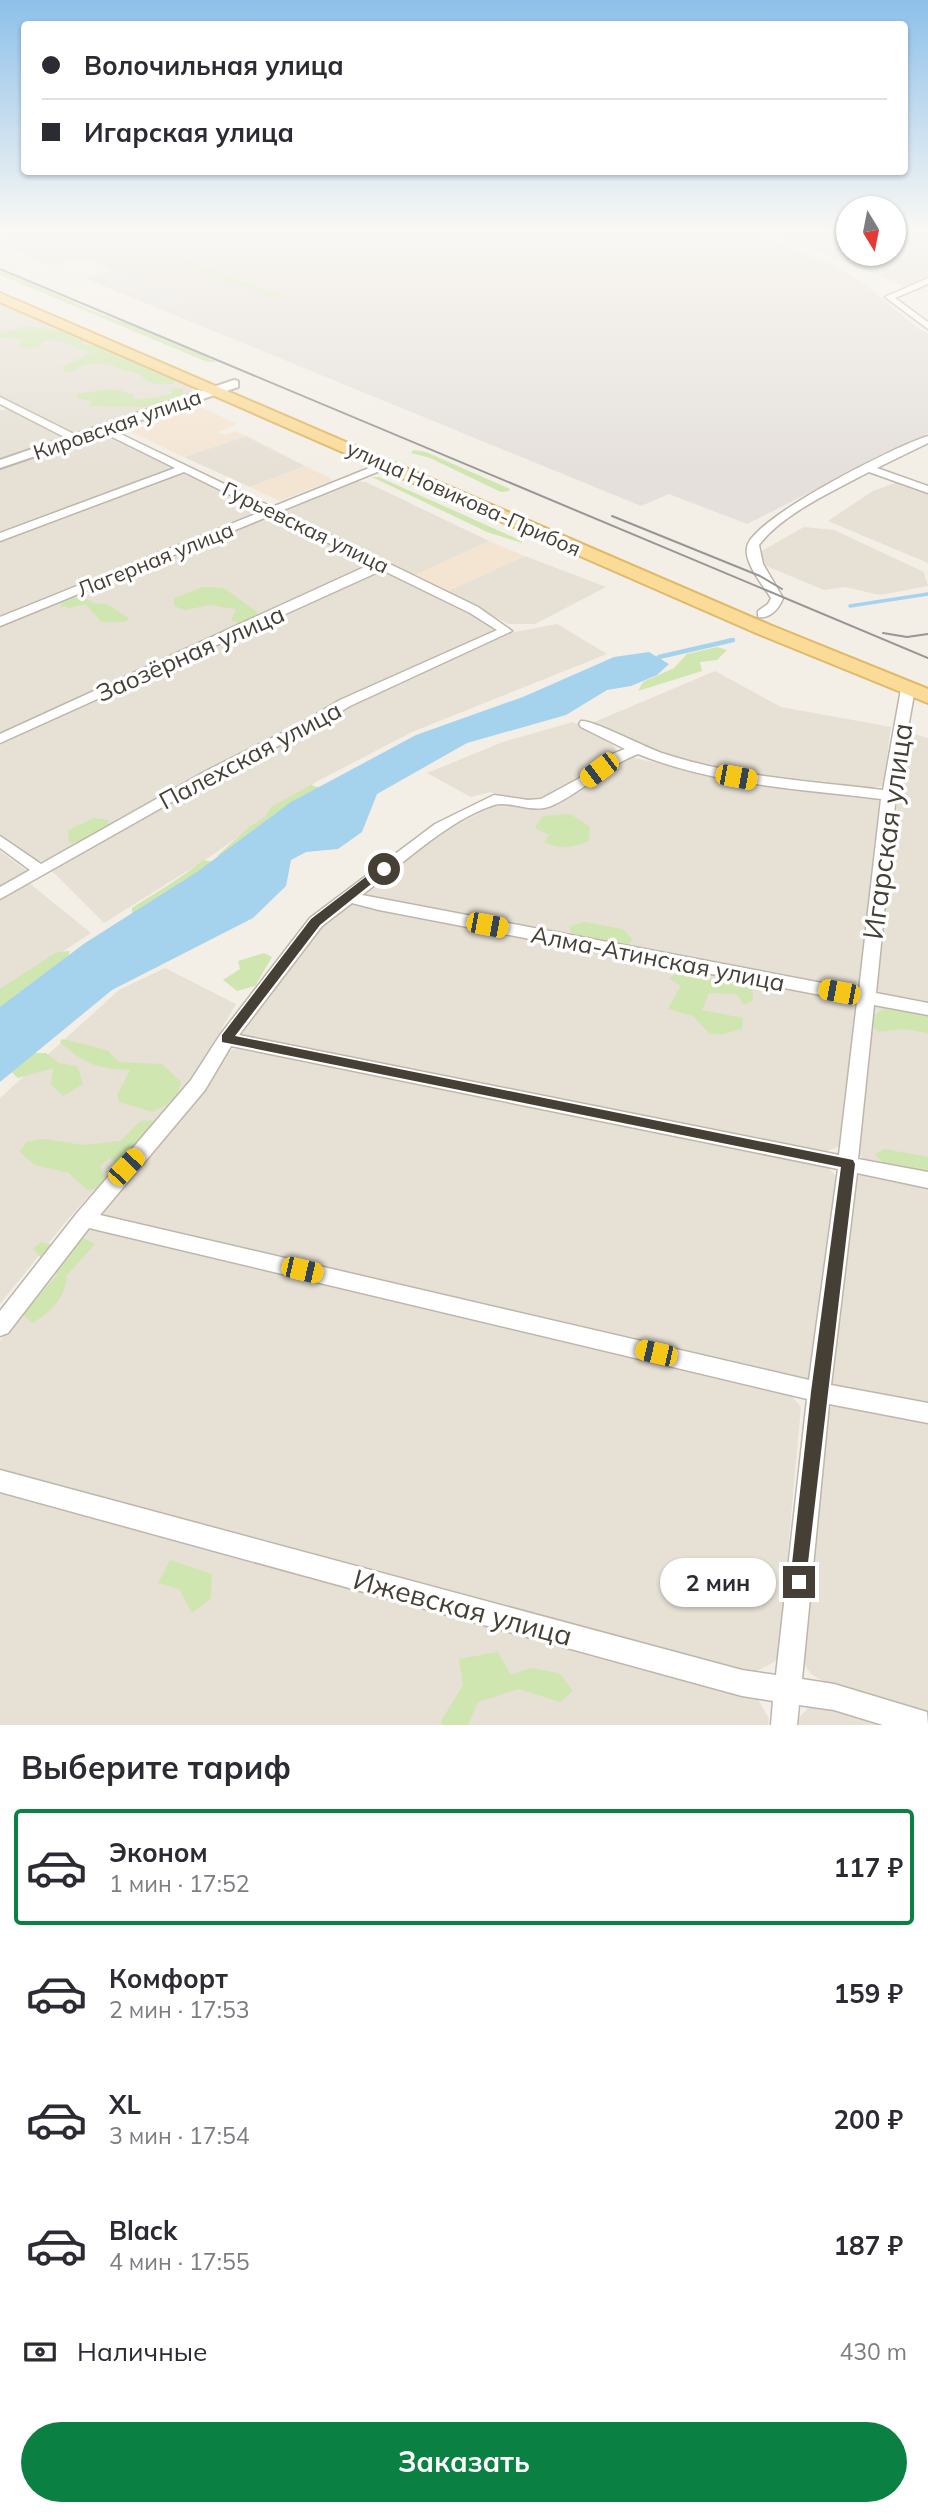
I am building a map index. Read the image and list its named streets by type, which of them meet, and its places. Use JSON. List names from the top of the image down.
{
  "streets": {
    "main road": ["улица Новикова-Прибоя"],
    "street": [
      "Кировская улица",
      "Гурьевская улица",
      "Лагерная улица",
      "Заозёрная улица",
      "Палехская улица",
      "Игарская улица",
      "Алма-Атинская улица",
      "Ижевская улица"
    ]
  },
  "crossings": [
    ["Кировская улица", "улица Новикова-Прибоя"],
    ["Кировская улица", "Гурьевская улица"],
    ["улица Новикова-Прибоя", "Лагерная улица"],
    ["улица Новикова-Прибоя", "Игарская улица"],
    ["Гурьевская улица", "Лагерная улица"],
    ["Гурьевская улица", "Заозёрная улица"],
    ["Гурьевская улица", "Палехская улица"],
    ["Игарская улица", "Алма-Атинская улица"],
    ["Игарская улица", "Ижевская улица"]
  ],
  "north": "bottom",
  "page": {
    "banner": ["Волочильная улица", "Игарская улица"],
    "bubble": "2 мин",
    "heading": "Выберите тариф",
    "list": [
      {
        "name": "Эконом",
        "note": "1 мин · 17:52",
        "value": "117 ₽"
      },
      {
        "name": "Комфорт",
        "note": "2 мин · 17:53",
        "value": "159 ₽"
      },
      {
        "name": "XL",
        "note": "3 мин · 17:54",
        "value": "200 ₽"
      },
      {
        "name": "Black",
        "note": "4 мин · 17:55",
        "value": "187 ₽"
      }
    ],
    "pay": ["Наличные", "430 m"],
    "buttons": "Заказать"
  }
}
